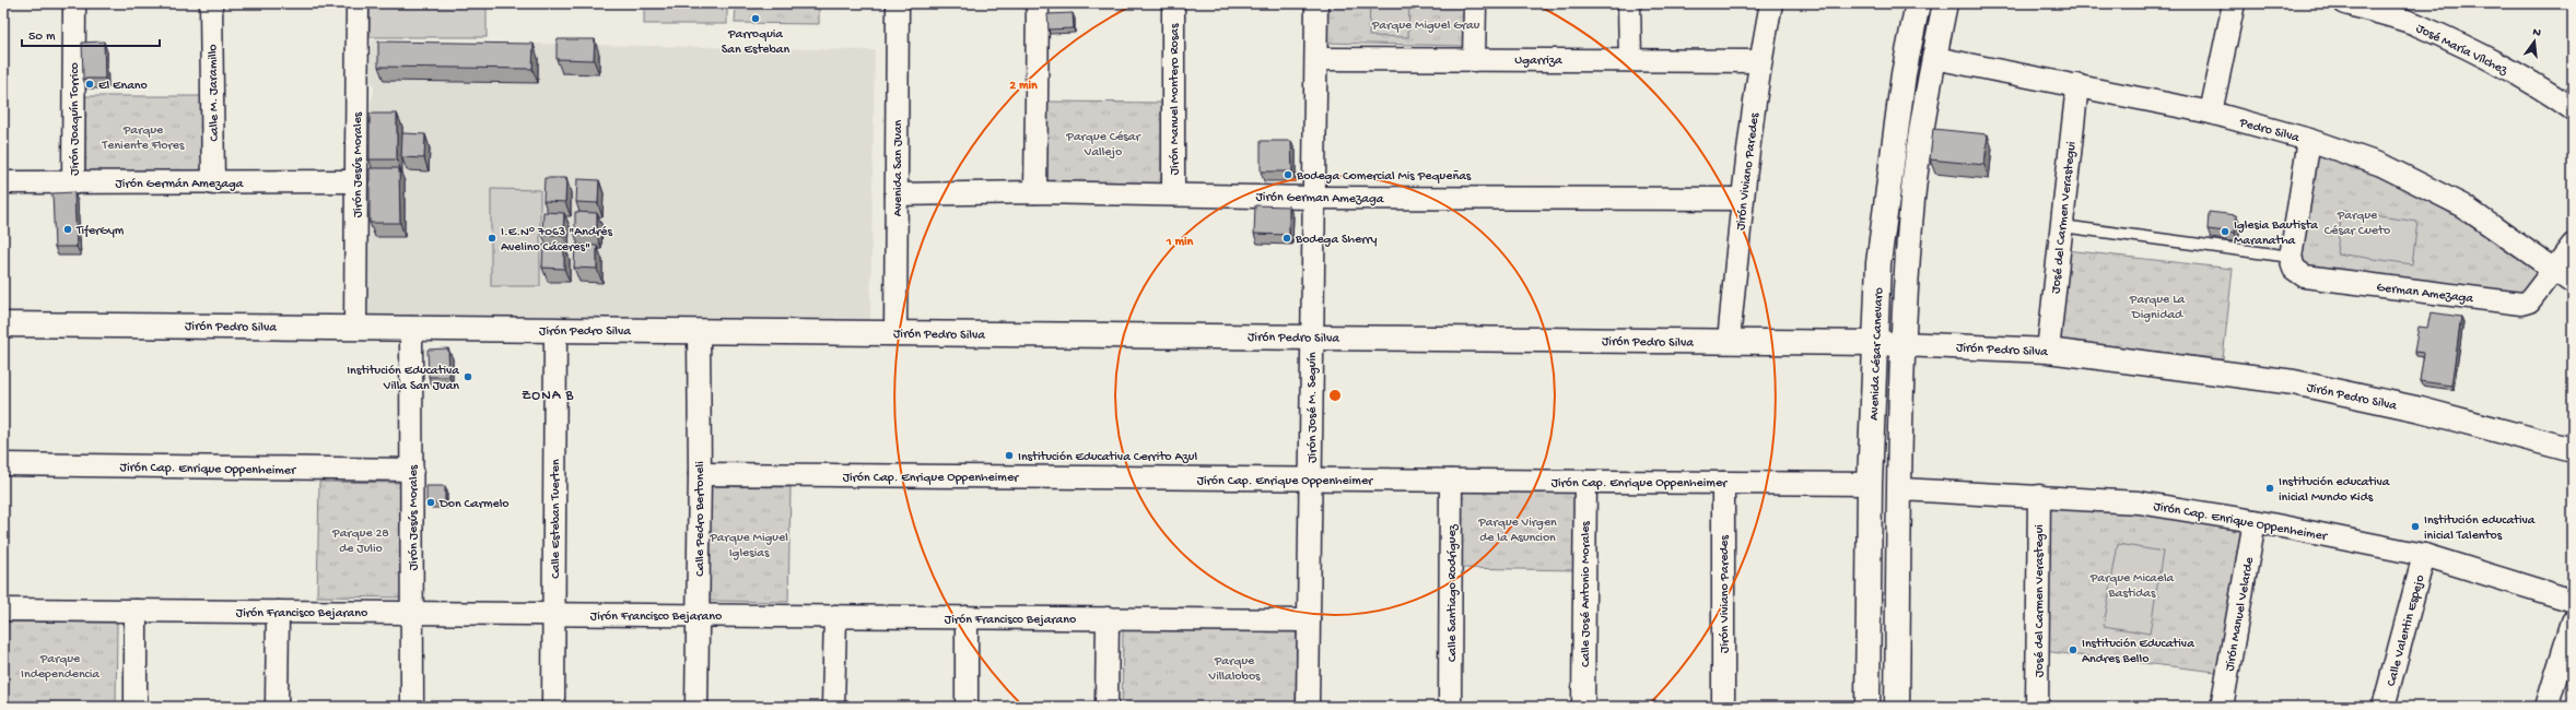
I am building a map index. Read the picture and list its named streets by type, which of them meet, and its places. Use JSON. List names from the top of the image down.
{
  "streets": {
    "street": [
      "José María Vílchez",
      "Ugarriza",
      "Calle M. Jaramillo",
      "Jirón Manuel Montero Rosas",
      "Jirón Joaquín Torrico",
      "Pedro Silva",
      "Jirón Jesús Morales",
      "Avenida San Juan",
      "Jirón Viviano Paredes",
      "Jirón Germán Amezaga",
      "Jirón German Amezaga",
      "José del Carmen Verastegui",
      "German Amezaga",
      "Jirón Pedro Silva",
      "Avenida César Canevaro",
      "Jirón José M. Seguín",
      "Jirón Cap. Enrique Oppenheimer",
      "Calle Esteban Tuerten",
      "Calle Pedro Bertoneli",
      "Calle Santiago Rodríguez",
      "Calle José Antonio Morales",
      "Jirón Francisco Bejarano",
      "Jirón Manuel Velarde",
      "Calle Valentin Espejo"
    ]
  },
  "crossings": [
    ["Ugarriza", "Jirón Viviano Paredes"],
    ["Ugarriza", "Jirón José M. Seguín"],
    ["Calle M. Jaramillo", "Jirón Germán Amezaga"],
    ["Jirón Manuel Montero Rosas", "Jirón German Amezaga"],
    ["Jirón Joaquín Torrico", "Jirón Germán Amezaga"],
    ["Pedro Silva", "José del Carmen Verastegui"],
    ["Pedro Silva", "German Amezaga"],
    ["Pedro Silva", "Avenida César Canevaro"],
    ["Jirón Jesús Morales", "Jirón Germán Amezaga"],
    ["Jirón Jesús Morales", "Jirón Pedro Silva"],
    ["Jirón Jesús Morales", "Jirón Cap. Enrique Oppenheimer"],
    ["Jirón Jesús Morales", "Jirón Francisco Bejarano"],
    ["Avenida San Juan", "Jirón German Amezaga"],
    ["Avenida San Juan", "Jirón Pedro Silva"],
    ["Jirón Viviano Paredes", "Jirón German Amezaga"],
    ["Jirón Viviano Paredes", "Jirón Pedro Silva"],
    ["Jirón Viviano Paredes", "Jirón Cap. Enrique Oppenheimer"],
    ["Jirón German Amezaga", "Jirón José M. Seguín"],
    ["José del Carmen Verastegui", "Jirón Pedro Silva"],
    ["José del Carmen Verastegui", "Jirón Cap. Enrique Oppenheimer"],
    ["Jirón Pedro Silva", "Avenida César Canevaro"],
    ["Jirón Pedro Silva", "Jirón José M. Seguín"],
    ["Jirón Pedro Silva", "Calle Esteban Tuerten"],
    ["Jirón Pedro Silva", "Calle Pedro Bertoneli"],
    ["Avenida César Canevaro", "Jirón Cap. Enrique Oppenheimer"],
    ["Jirón José M. Seguín", "Jirón Cap. Enrique Oppenheimer"],
    ["Jirón José M. Seguín", "Jirón Francisco Bejarano"],
    ["Jirón Cap. Enrique Oppenheimer", "Calle Pedro Bertoneli"],
    ["Jirón Cap. Enrique Oppenheimer", "Calle Santiago Rodríguez"],
    ["Jirón Cap. Enrique Oppenheimer", "Calle José Antonio Morales"],
    ["Jirón Cap. Enrique Oppenheimer", "Jirón Manuel Velarde"],
    ["Jirón Cap. Enrique Oppenheimer", "Calle Valentin Espejo"],
    ["Calle Esteban Tuerten", "Jirón Francisco Bejarano"],
    ["Calle Pedro Bertoneli", "Jirón Francisco Bejarano"]
  ],
  "districts": ["ZONA B"],
  "parks": [
    "Parque Miguel Grau",
    "Parque Teniente Flores",
    "Parque César Vallejo",
    "Parque César Cueto",
    "Parque La Dignidad",
    "Parque Virgen de la Asuncion",
    "Parque 28 de Julio",
    "Parque Miguel Iglesias",
    "Parque Micaela Bastidas",
    "Parque Independencia",
    "Parque Villalobos"
  ],
  "places": [
    "Parroquia San Esteban",
    "El Enano",
    "Bodega Comercial Mis Pequeñas",
    "TiferGym",
    "Iglesia Bautista Maranatha",
    "I.E.N° 7063 \"Andrés Avelino Cáceres\"",
    "Bodega Sherry",
    "Institución Educativa Villa San Juan",
    "Institución Educativa Cerrito Azul",
    "Institución educativa inicial Mundo Kids",
    "Don Carmelo",
    "Institución educativa inicial Talentos",
    "Institución Educativa Andres Bello"
  ],
  "scale_bar": "50 m",
  "north": "top",
  "rings": ["2 min", "1 min"]
}
